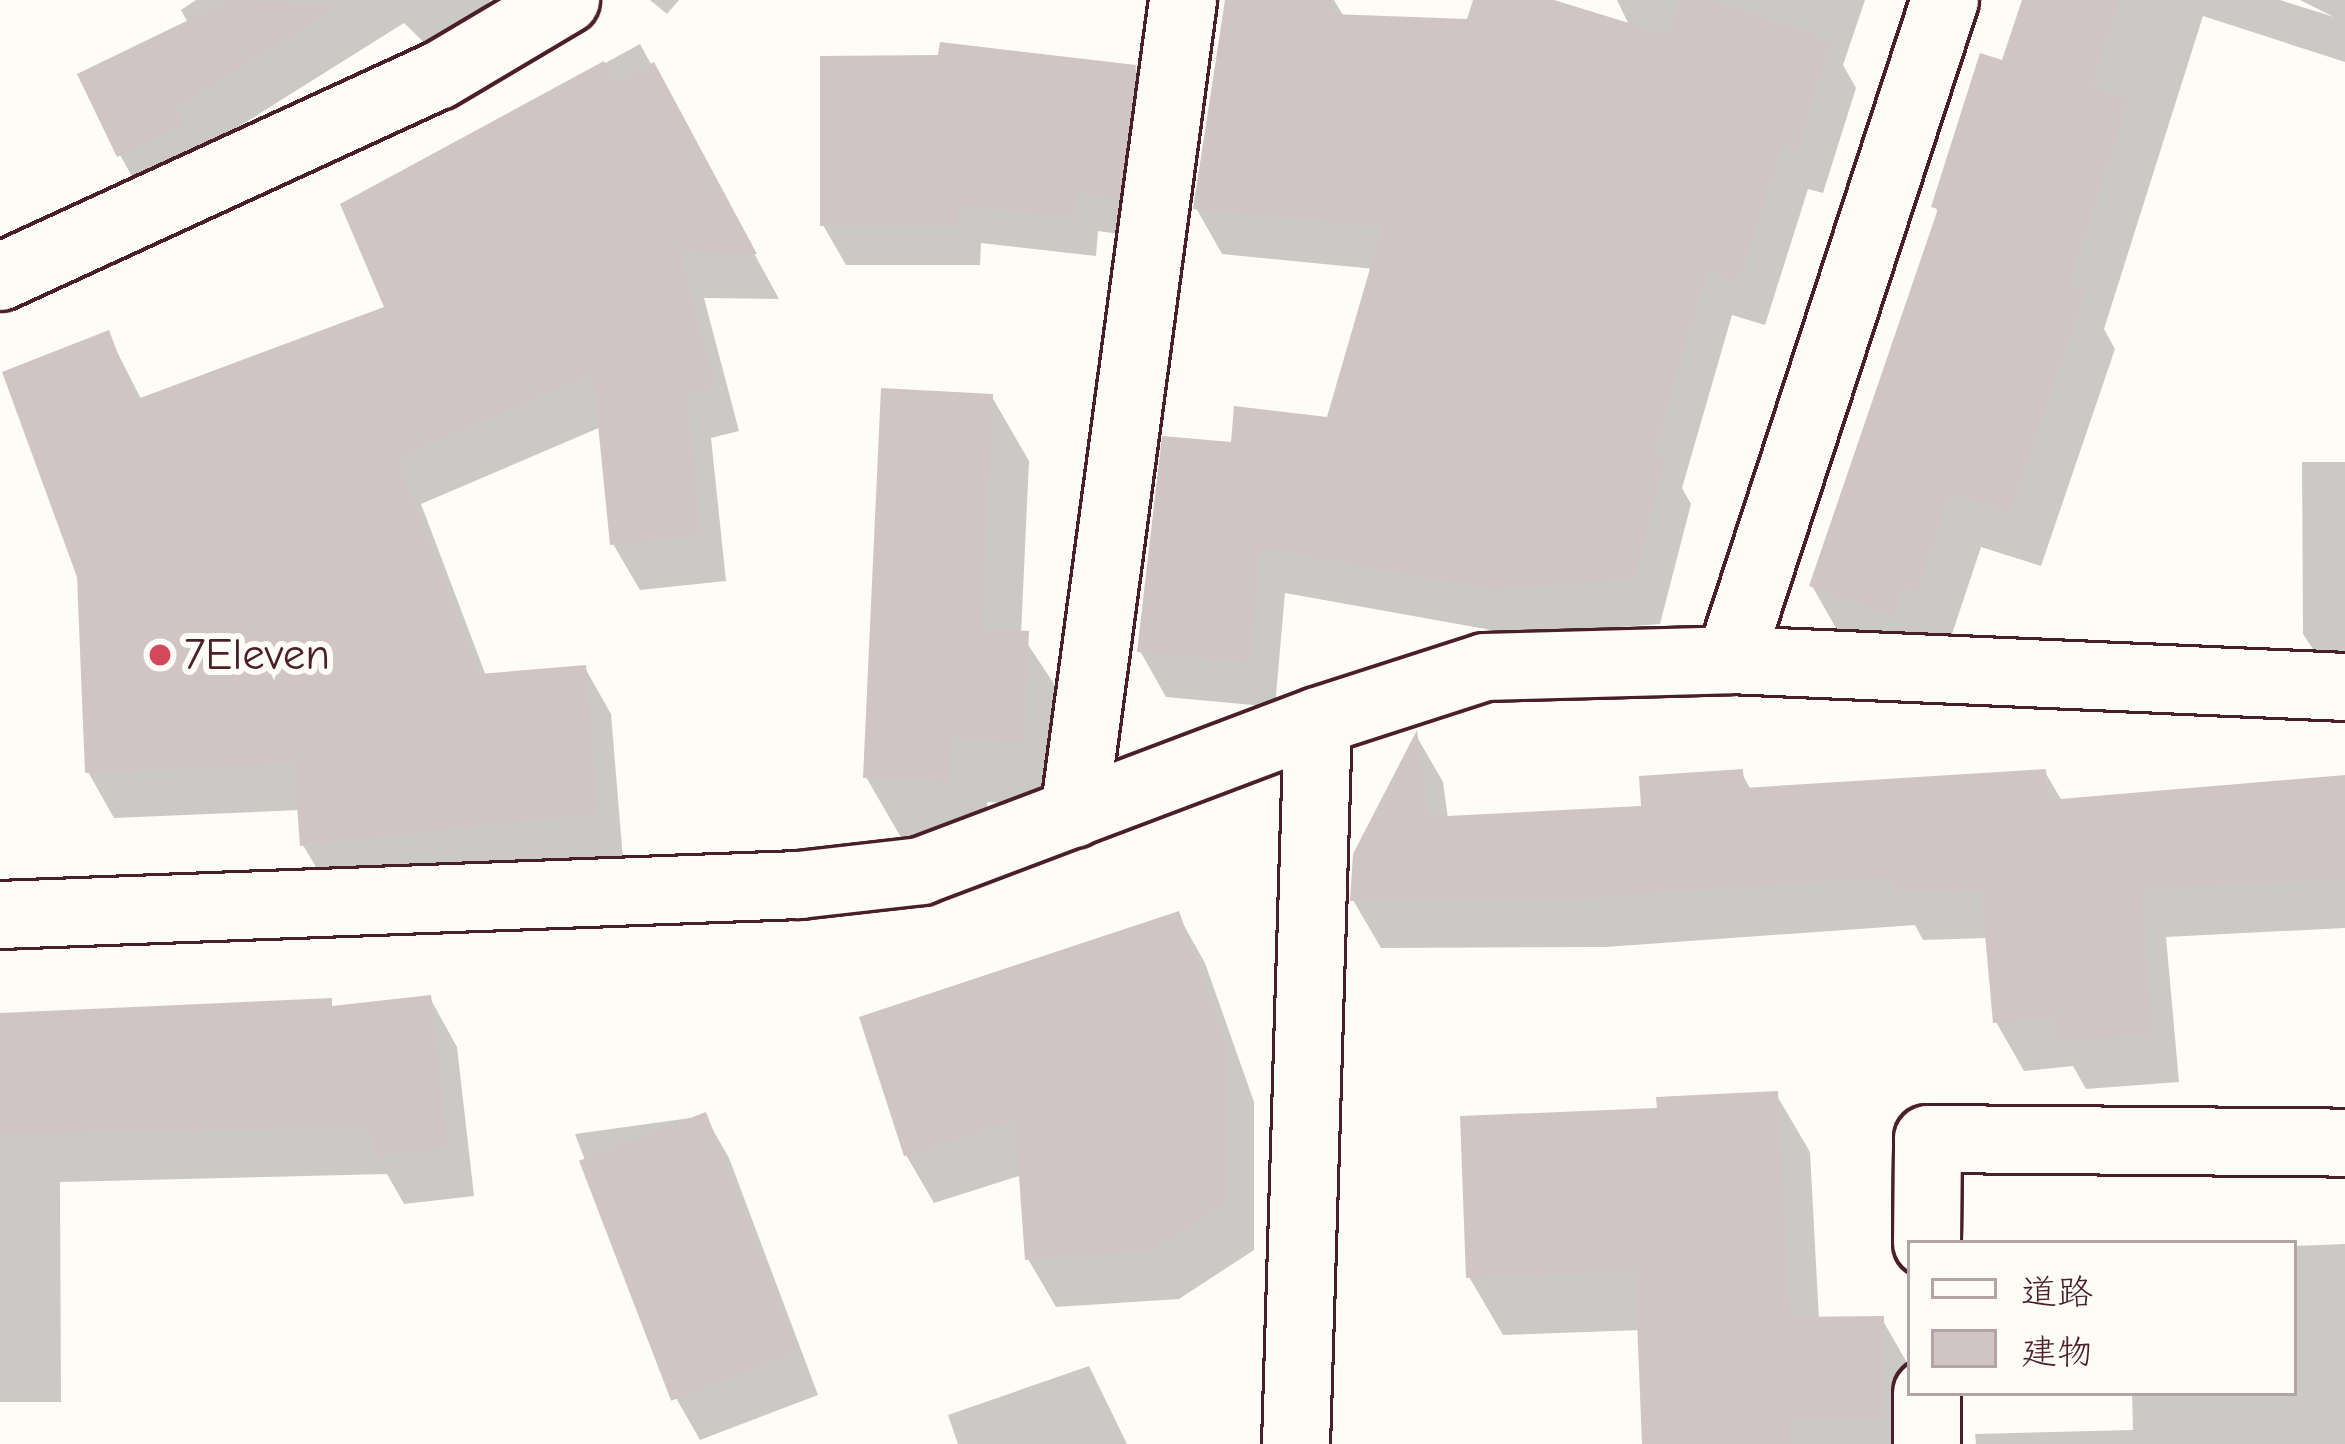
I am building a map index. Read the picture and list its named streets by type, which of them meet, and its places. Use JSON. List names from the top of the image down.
{
  "places": ["7Eleven"],
  "legend": ["道路", "建物"]
}
